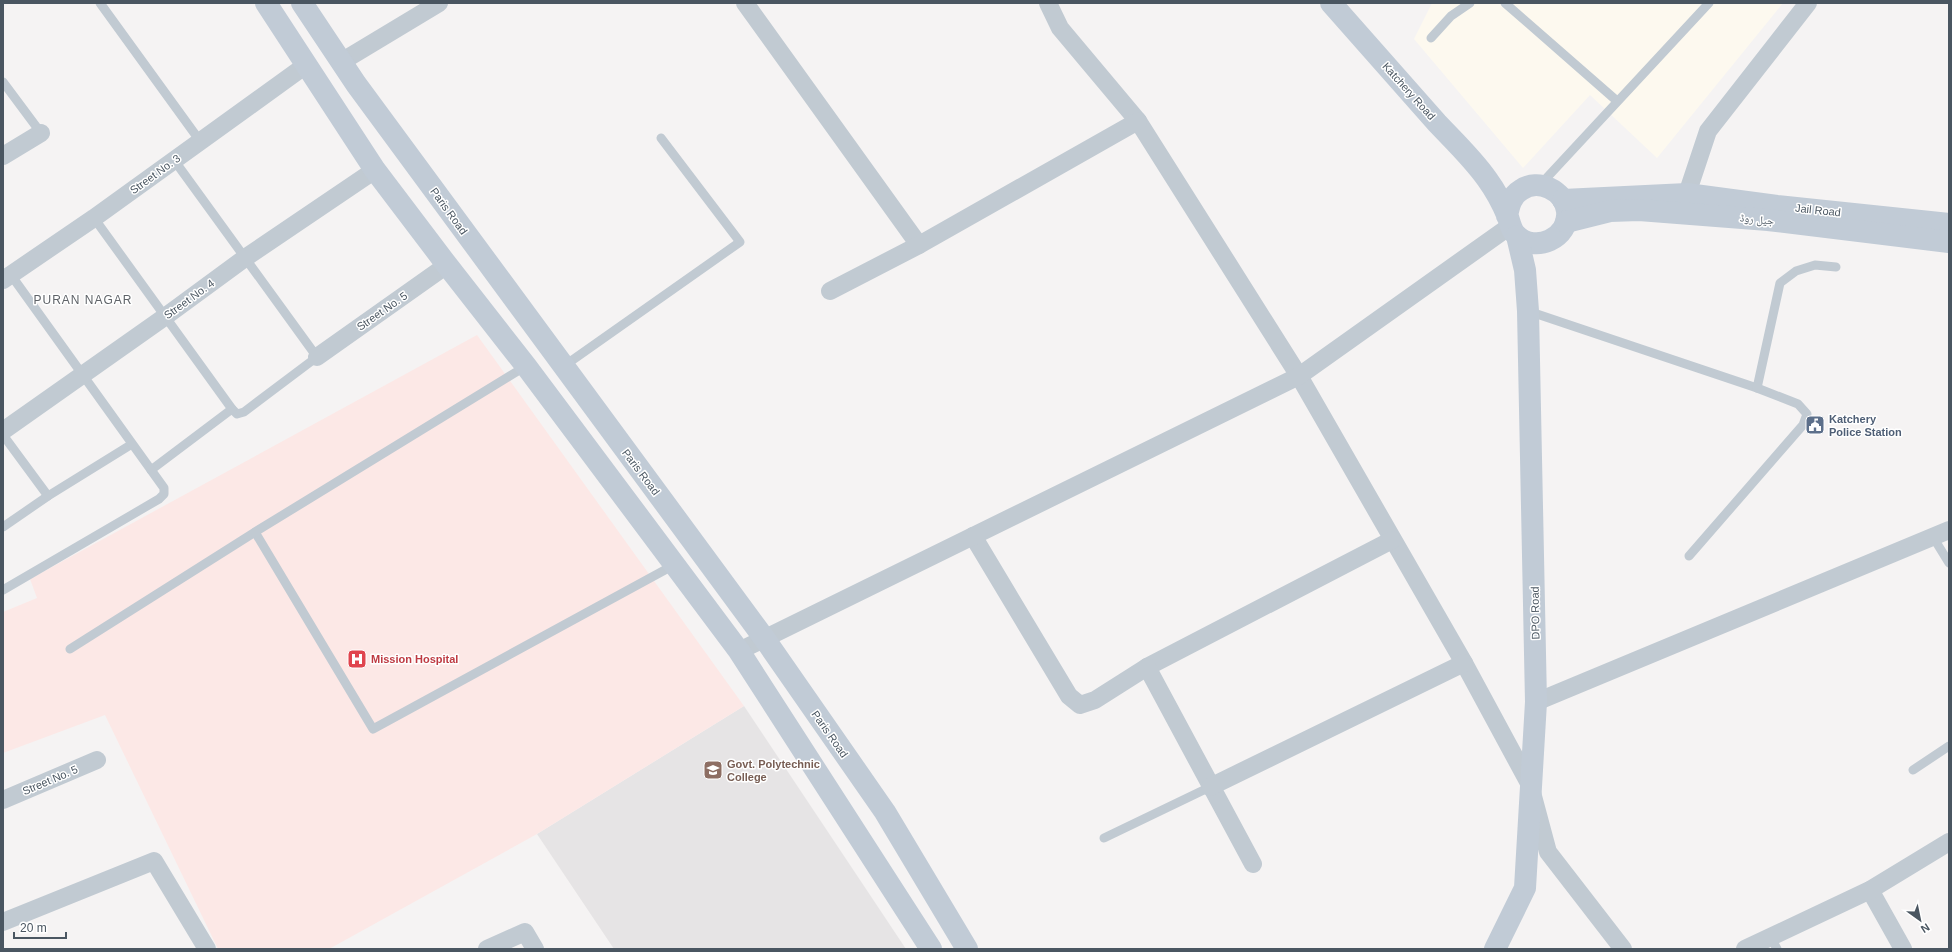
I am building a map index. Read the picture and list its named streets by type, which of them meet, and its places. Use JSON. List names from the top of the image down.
{
  "streets": {
    "main road": [
      "Katchery Road",
      "Jail Road",
      "Paris Road",
      "جیل روڈ",
      "DPO Road"
    ],
    "street": ["Street No. 3", "Street No. 4", "Street No. 5"]
  },
  "crossings": [
    ["Katchery Road", "Jail Road"],
    ["Katchery Road", "جیل روڈ"],
    ["Katchery Road", "DPO Road"],
    ["Jail Road", "جیل روڈ"],
    ["Jail Road", "DPO Road"],
    ["جیل روڈ", "DPO Road"]
  ],
  "districts": ["PURAN NAGAR"],
  "places": {
    "public building": ["Katchery Police Station"],
    "hospital": ["Mission Hospital"],
    "school or university": ["Govt. Polytechnic College"]
  },
  "scale_bar": "20 m",
  "north": "bottom right"
}
